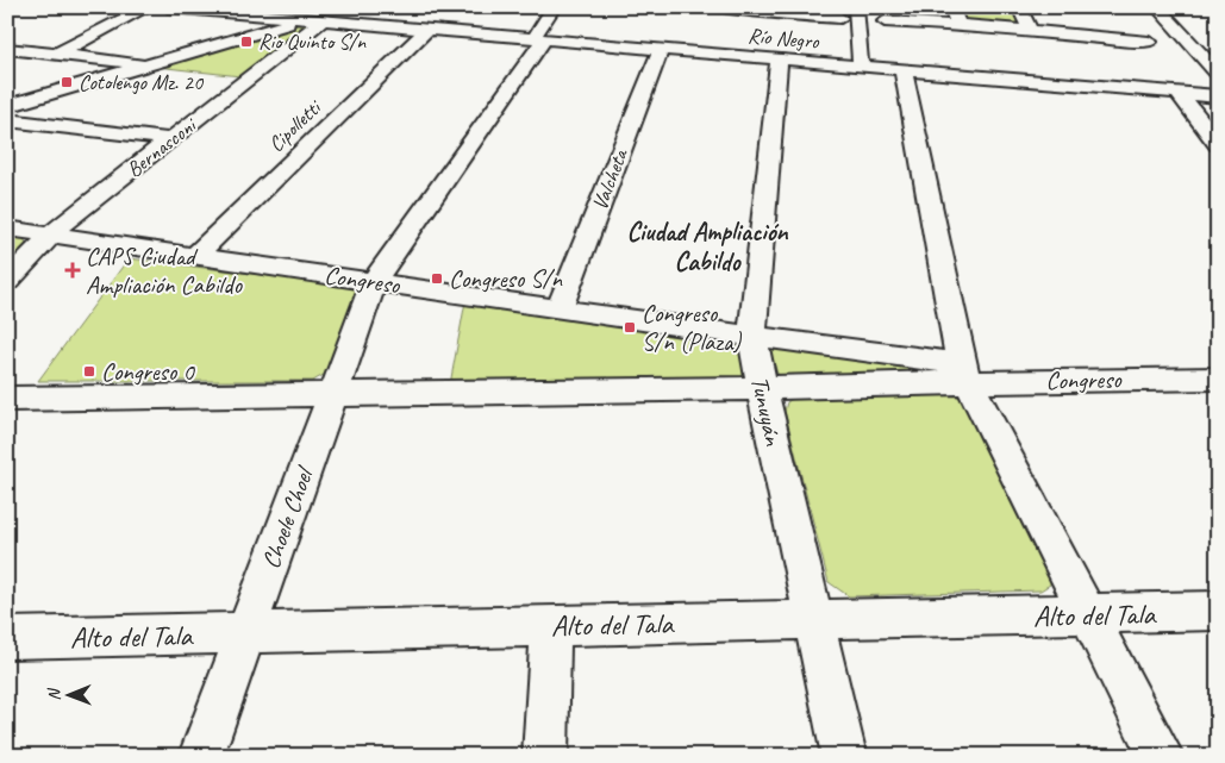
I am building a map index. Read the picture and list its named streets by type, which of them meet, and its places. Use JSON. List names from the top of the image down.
{
  "streets": {
    "street": [
      "Río Negro",
      "Cipolletti",
      "Bernasconi",
      "Valcheta",
      "Congreso",
      "Tunuyán",
      "Choele Choel",
      "Alto del Tala"
    ]
  },
  "crossings": [
    ["Río Negro", "Cipolletti"],
    ["Río Negro", "Bernasconi"],
    ["Río Negro", "Valcheta"],
    ["Río Negro", "Tunuyán"],
    ["Río Negro", "Choele Choel"],
    ["Cipolletti", "Congreso"],
    ["Bernasconi", "Congreso"],
    ["Valcheta", "Congreso"],
    ["Congreso", "Tunuyán"],
    ["Congreso", "Choele Choel"],
    ["Tunuyán", "Alto del Tala"],
    ["Choele Choel", "Alto del Tala"]
  ],
  "districts": ["Ciudad Ampliación Cabildo"],
  "places": {
    "transit": [
      "Rio Quinto S/n",
      "Cotolengo Mz. 20",
      "Congreso S/n",
      "Congreso S/n (Plaza)",
      "Congreso 0"
    ],
    "health": ["CAPS Ciudad Ampliación Cabildo"]
  },
  "north": "left"
}
